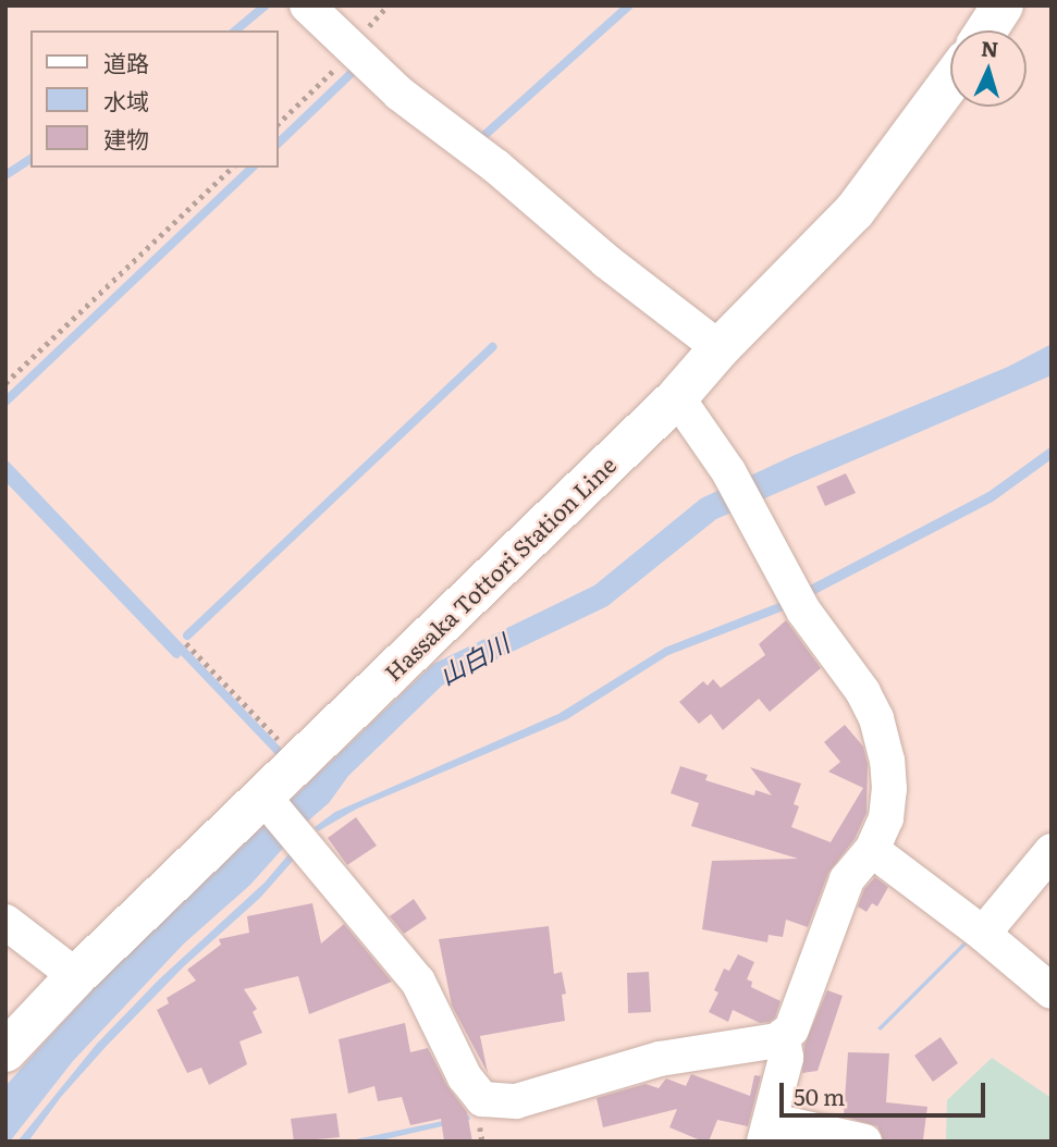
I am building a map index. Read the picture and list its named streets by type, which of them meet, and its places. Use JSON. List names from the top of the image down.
{
  "streets": {
    "main road": ["Hassaka Tottori Station Line"]
  },
  "water": ["山白川"],
  "legend": ["道路", "水域", "建物"],
  "scale_bar": "50 m",
  "north": "top"
}
